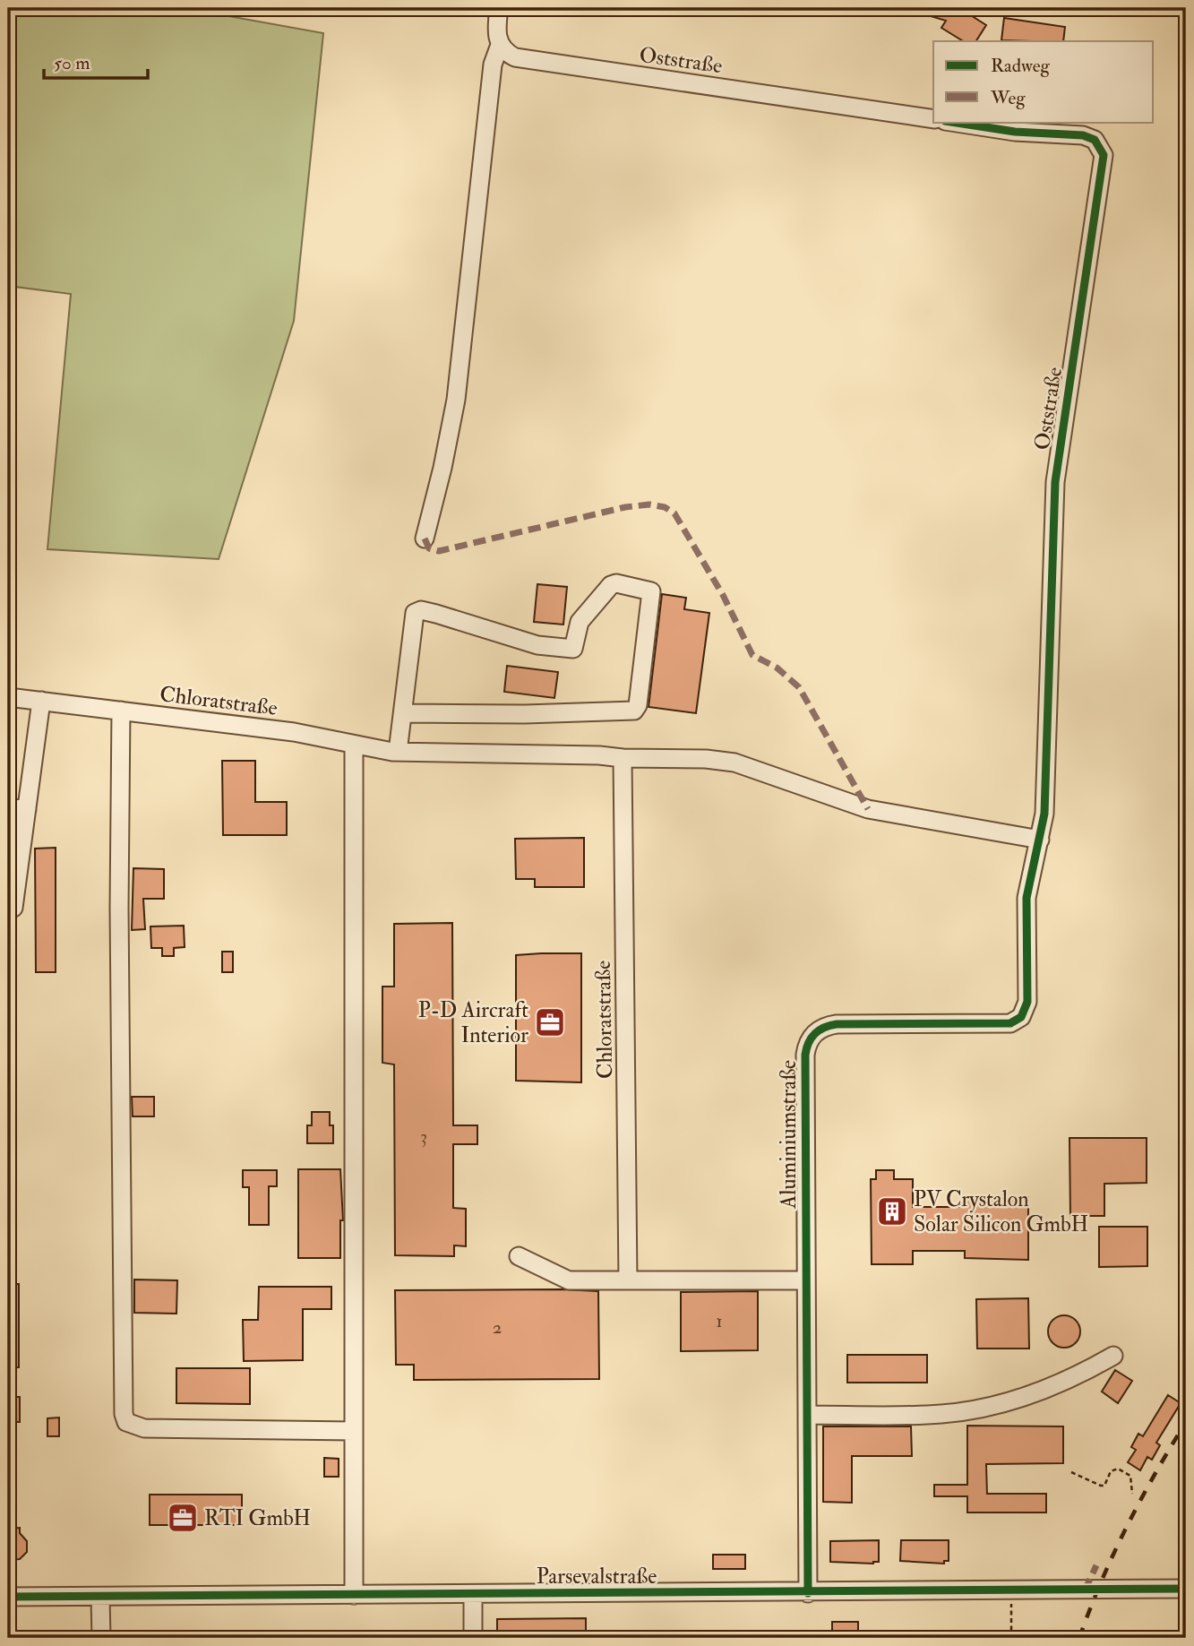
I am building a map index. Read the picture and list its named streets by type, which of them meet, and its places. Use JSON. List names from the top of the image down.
{
  "streets": {
    "street": [
      "Oststraße",
      "Chloratstraße",
      "Aluminiumstraße",
      "Parsevalstraße"
    ]
  },
  "crossings": [
    ["Oststraße", "Chloratstraße"],
    ["Oststraße", "Aluminiumstraße"],
    ["Chloratstraße", "Aluminiumstraße"],
    ["Aluminiumstraße", "Parsevalstraße"]
  ],
  "places": {
    "office": ["P-D Aircraft Interior", "RTI GmbH"],
    "building": ["PV Crystalon Solar Silicon GmbH"]
  },
  "house_numbers": ["3", "1", "2"],
  "legend": ["Radweg", "Weg"],
  "scale_bar": "50 m"
}
